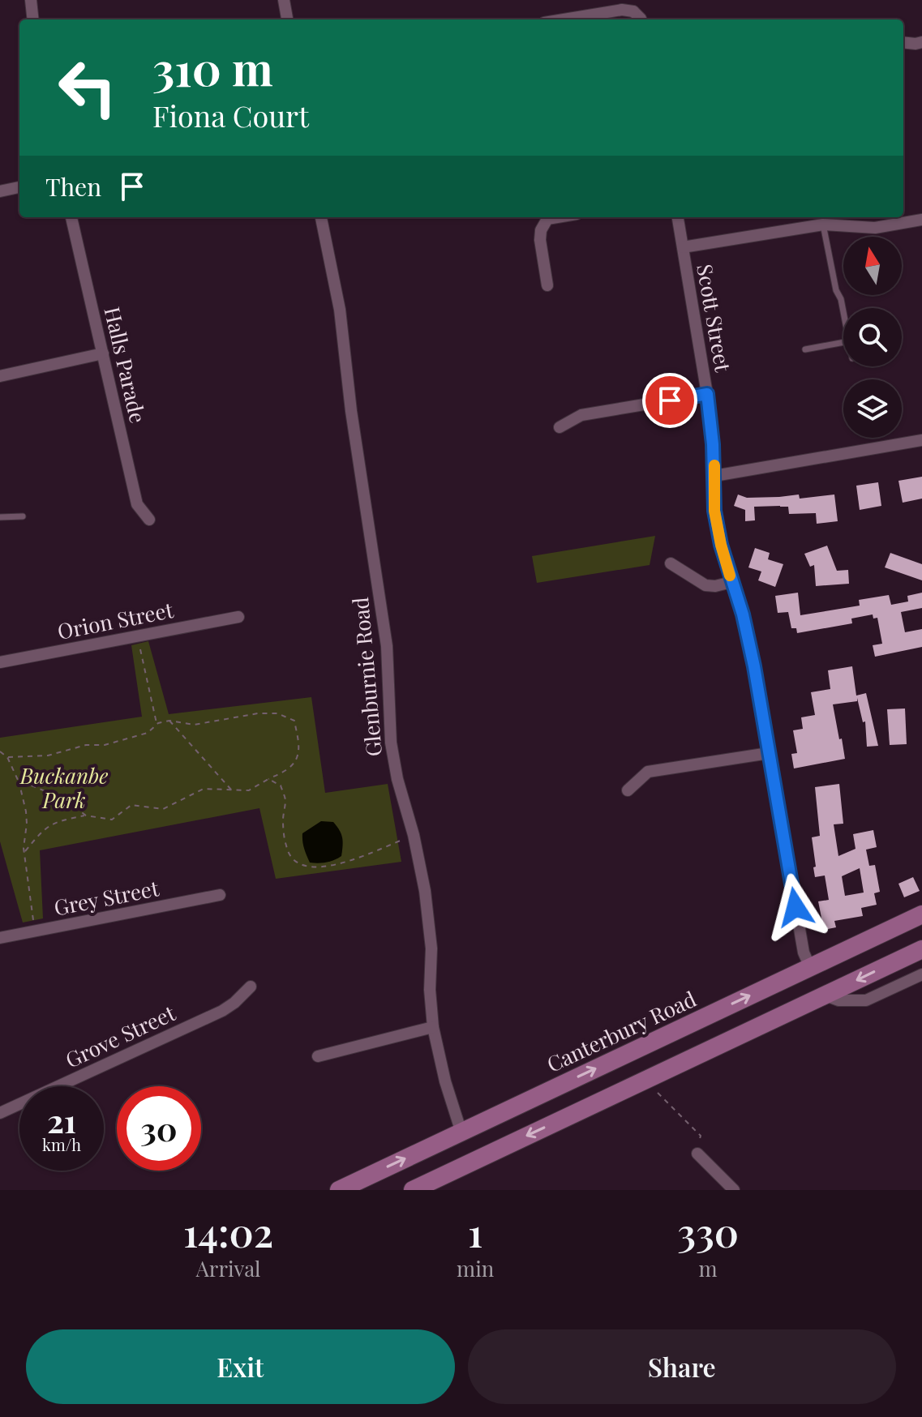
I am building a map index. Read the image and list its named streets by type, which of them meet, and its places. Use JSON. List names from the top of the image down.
{
  "streets": {
    "main road": ["Canterbury Road"],
    "street": [
      "Scott Street",
      "Halls Parade",
      "Orion Street",
      "Glenburnie Road",
      "Grey Street",
      "Grove Street"
    ]
  },
  "crossings": [
    ["Scott Street", "Canterbury Road"],
    ["Glenburnie Road", "Canterbury Road"]
  ],
  "parks": ["Buckanbe Park"],
  "north": "top",
  "page": {
    "turn": ["310 m", "Fiona Court"],
    "then": "Then",
    "speed": "21 km/h",
    "limit": "30",
    "eta": [
      "14:02",
      "Arrival",
      "1",
      "min",
      "330",
      "m"
    ],
    "buttons": ["Exit", "Share"]
  }
}
